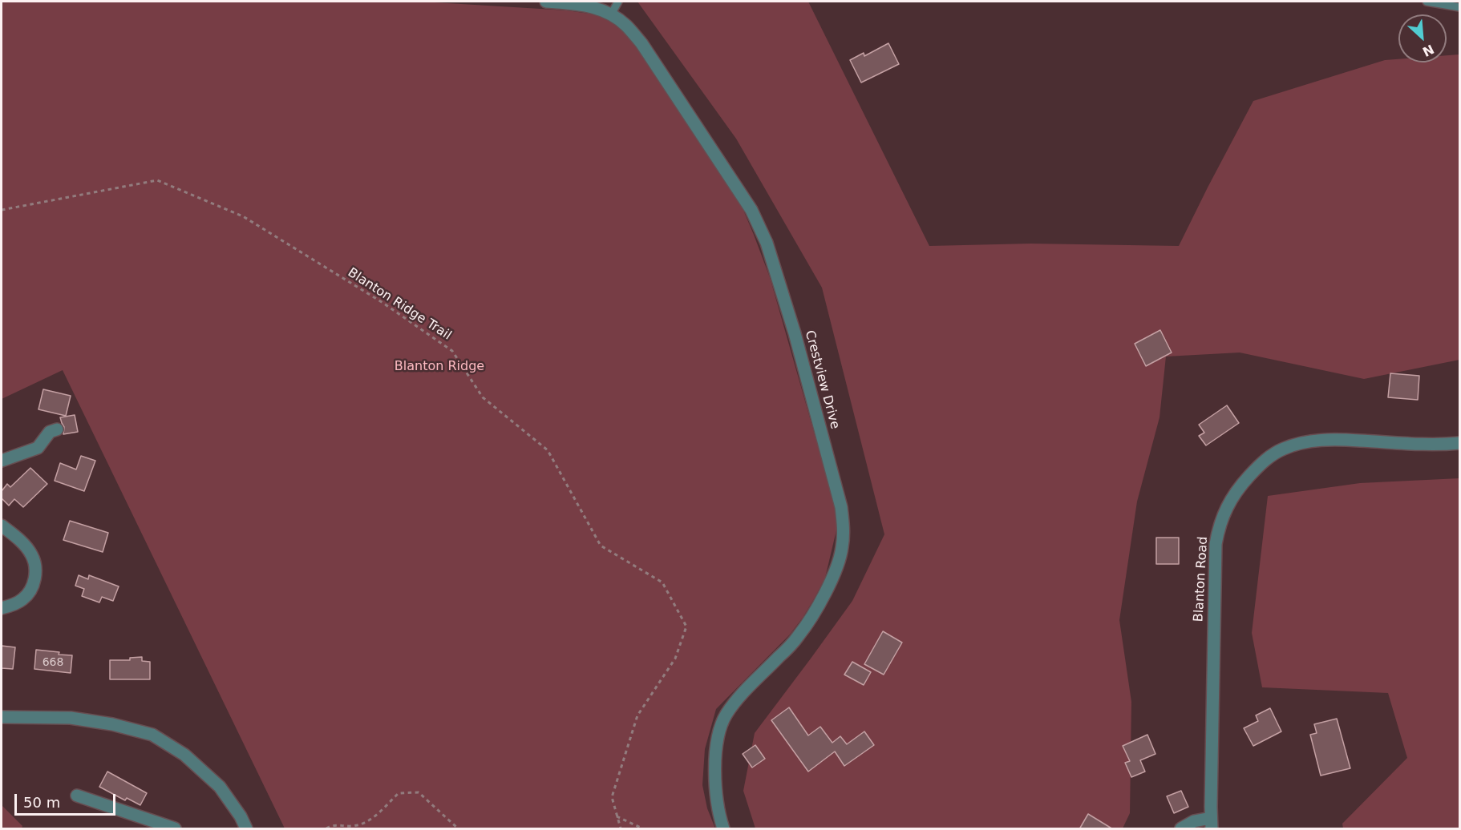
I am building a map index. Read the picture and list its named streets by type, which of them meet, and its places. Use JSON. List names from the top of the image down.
{
  "streets": {
    "street": ["Crestview Drive", "Blanton Road"],
    "path": ["Blanton Ridge Trail"]
  },
  "parks": ["Blanton Ridge"],
  "house_numbers": ["668"],
  "scale_bar": "50 m",
  "north": "bottom right"
}
